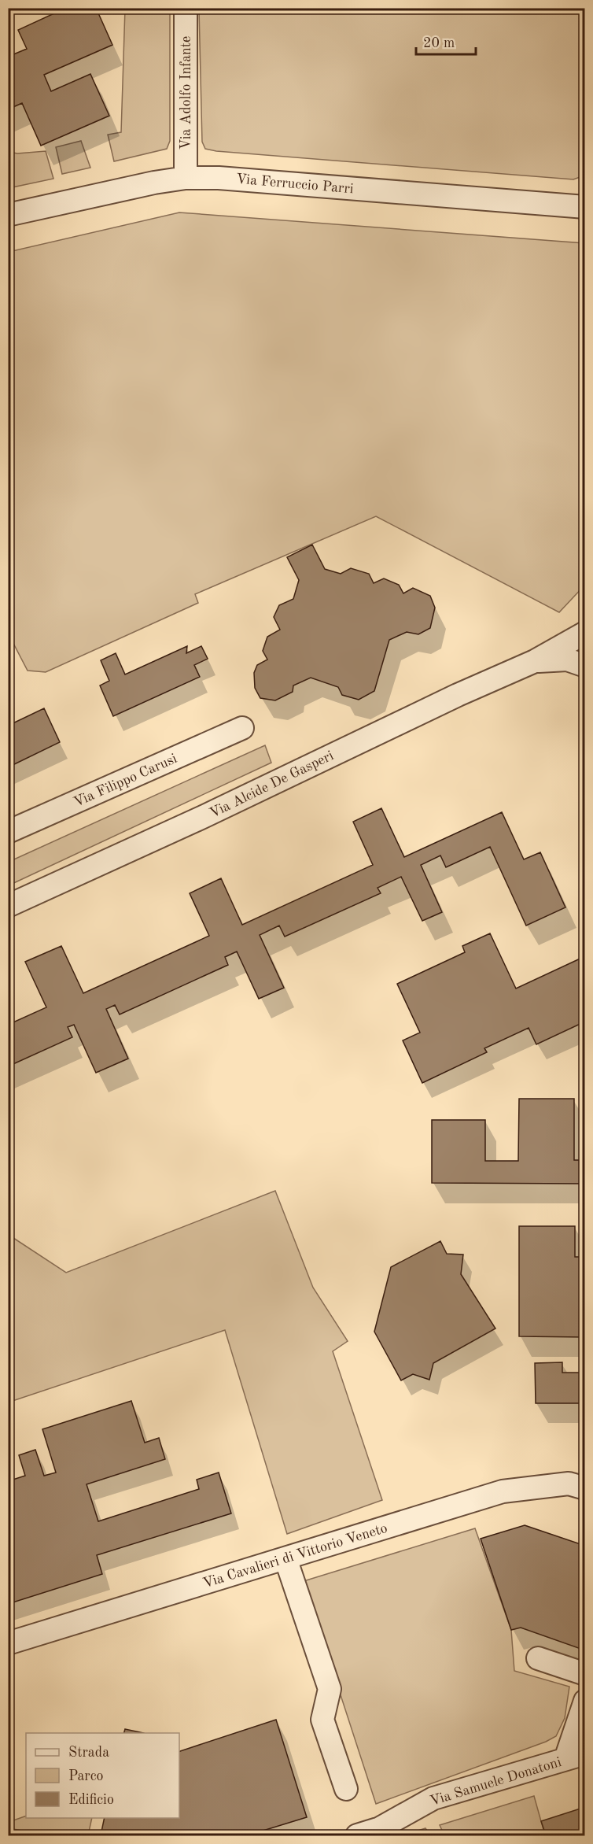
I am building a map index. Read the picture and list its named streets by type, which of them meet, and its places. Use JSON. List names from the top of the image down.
{
  "streets": {
    "street": [
      "Via Adolfo Infante",
      "Via Ferruccio Parri",
      "Via Filippo Carusi",
      "Via Alcide De Gasperi",
      "Via Cavalieri di Vittorio Veneto",
      "Via Samuele Donatoni"
    ]
  },
  "crossings": [
    ["Via Adolfo Infante", "Via Ferruccio Parri"]
  ],
  "legend": ["Strada", "Parco", "Edificio"],
  "scale_bar": "20 m"
}
